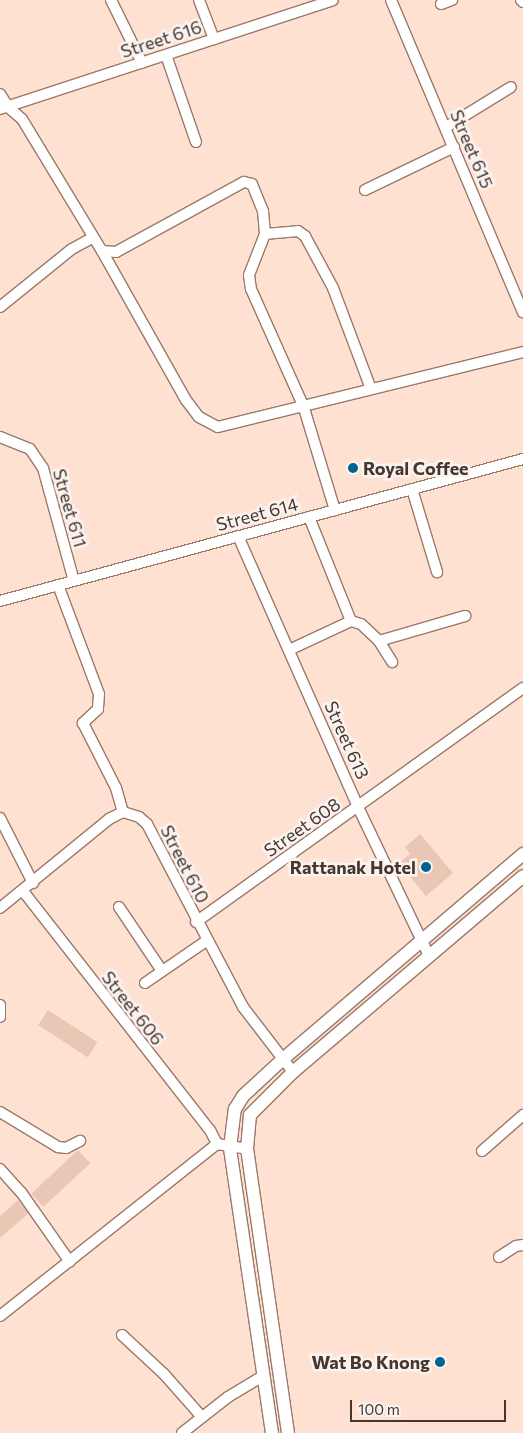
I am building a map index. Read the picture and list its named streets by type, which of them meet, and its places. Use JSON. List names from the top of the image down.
{
  "streets": {
    "street": [
      "Street 616",
      "Street 615",
      "Street 611",
      "Street 614",
      "Street 613",
      "Street 608",
      "Street 610",
      "Street 606"
    ]
  },
  "crossings": [
    ["Street 611", "Street 614"],
    ["Street 614", "Street 613"],
    ["Street 613", "Street 608"],
    ["Street 608", "Street 610"]
  ],
  "places": ["Royal Coffee", "Rattanak Hotel", "Wat Bo Knong"],
  "scale_bar": "100 m"
}
